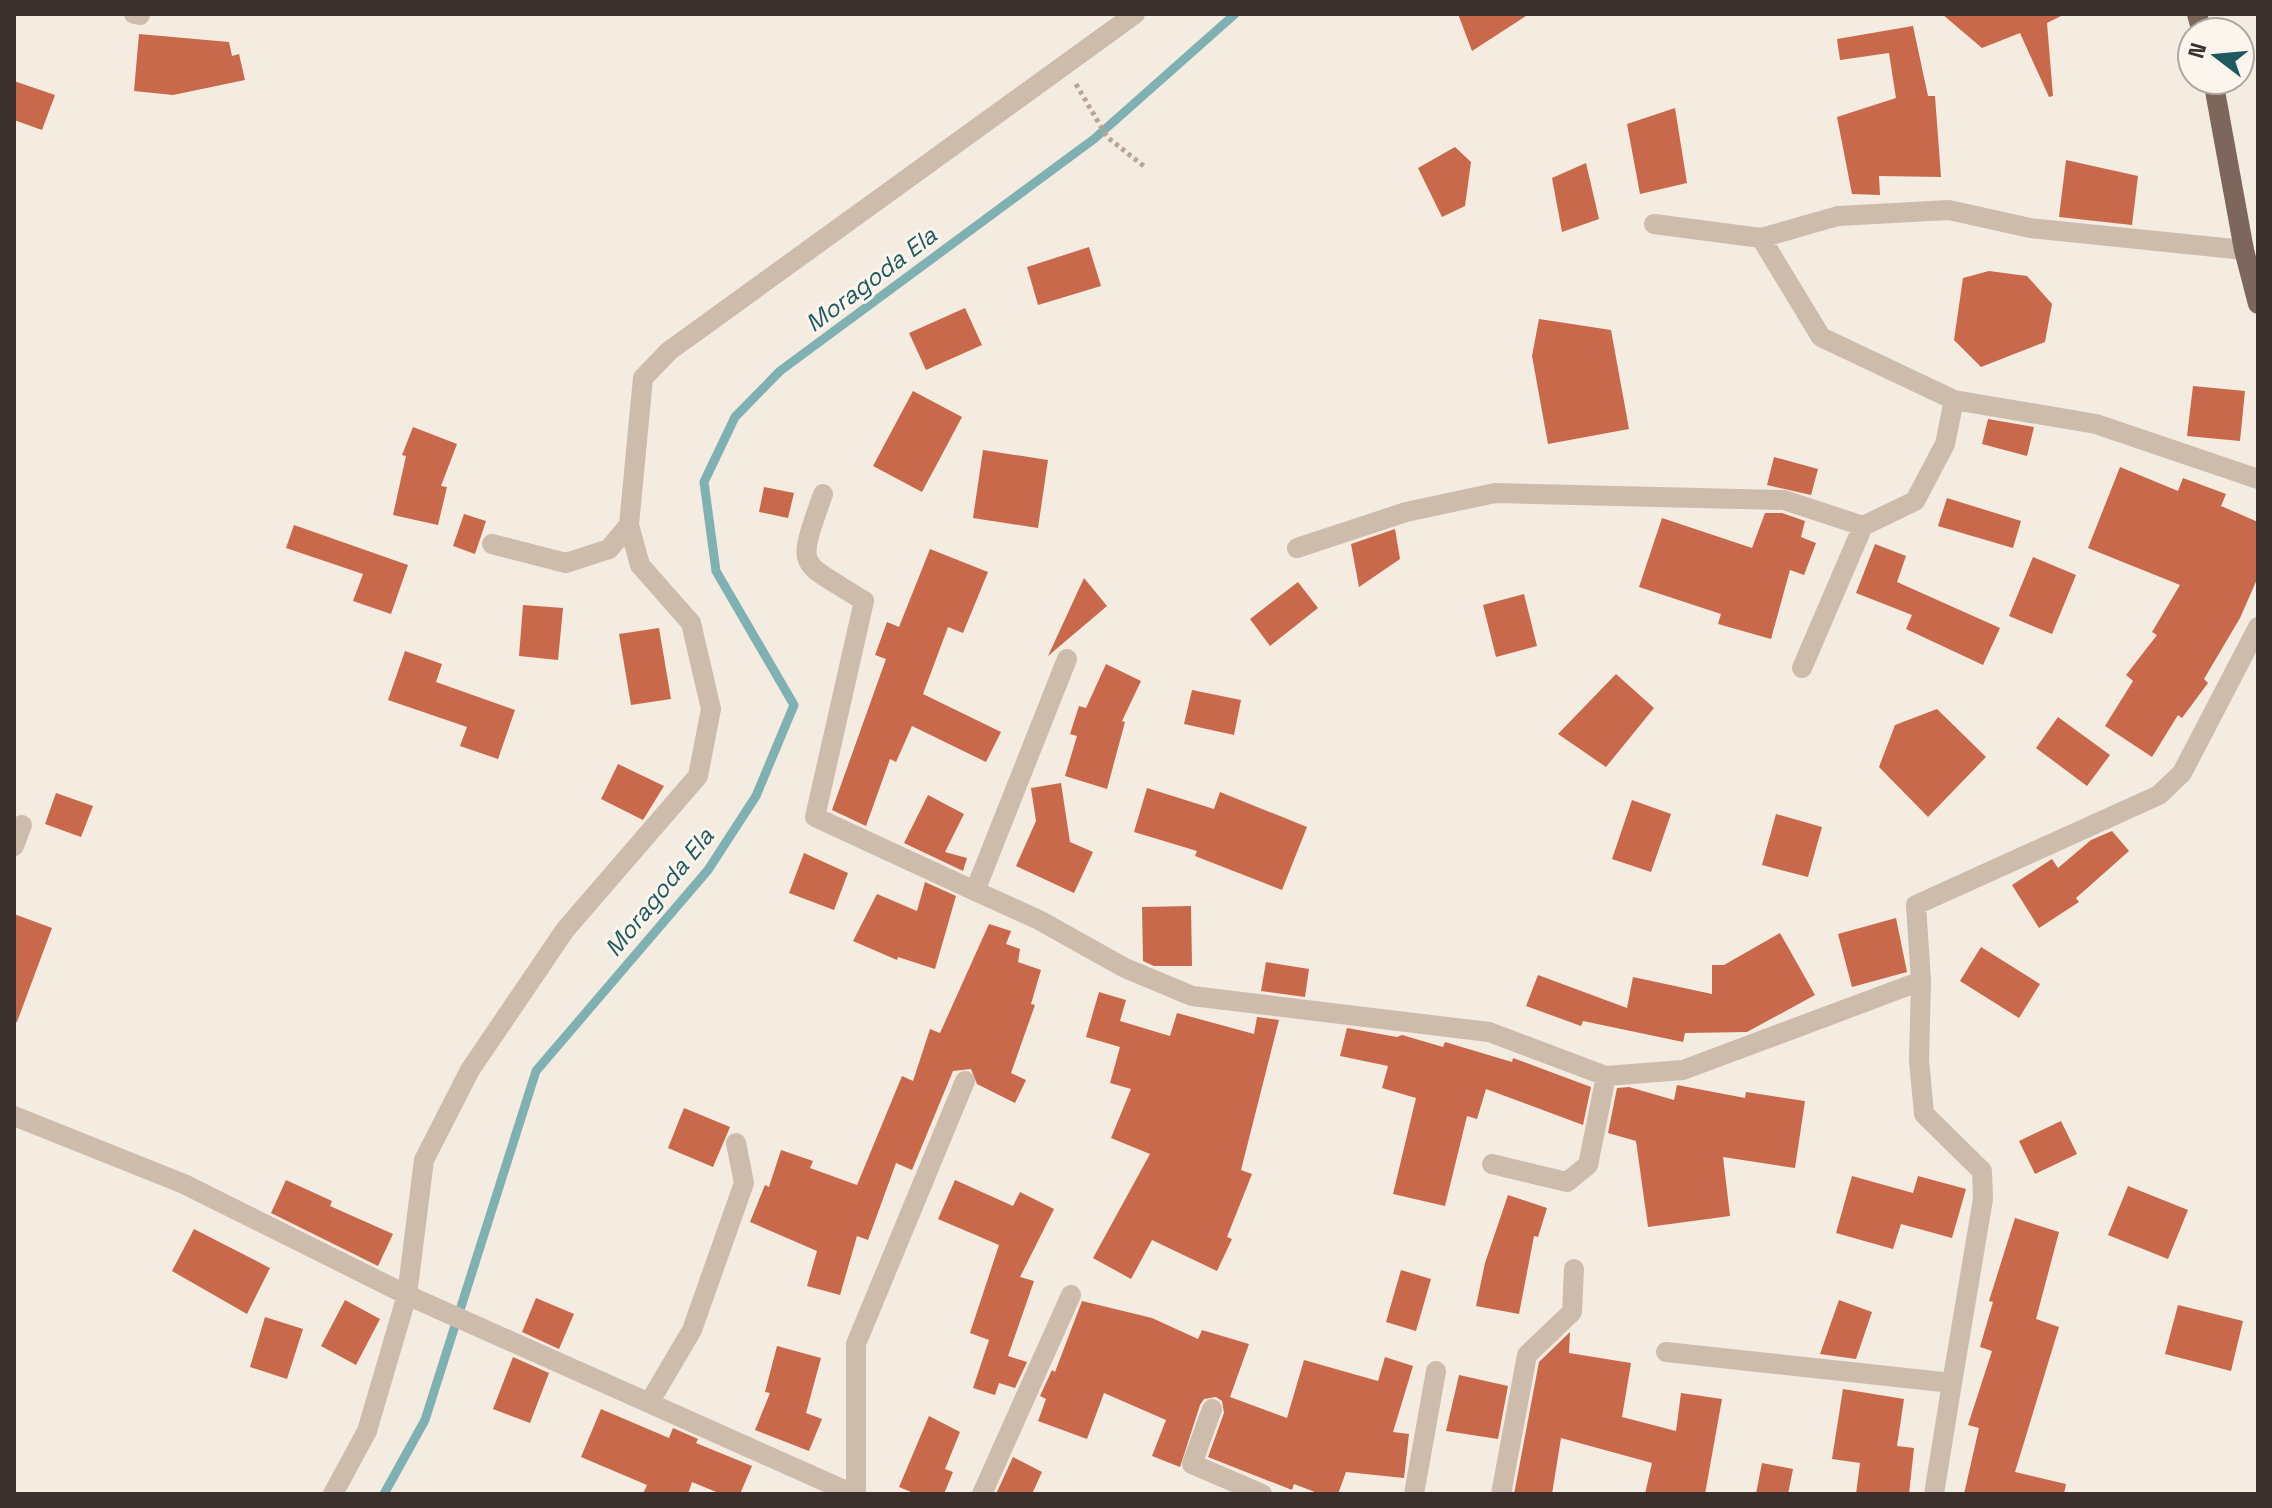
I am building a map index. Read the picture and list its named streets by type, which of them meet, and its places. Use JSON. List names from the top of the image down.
{
  "water": ["Moragoda Ela"],
  "north": "left"
}
